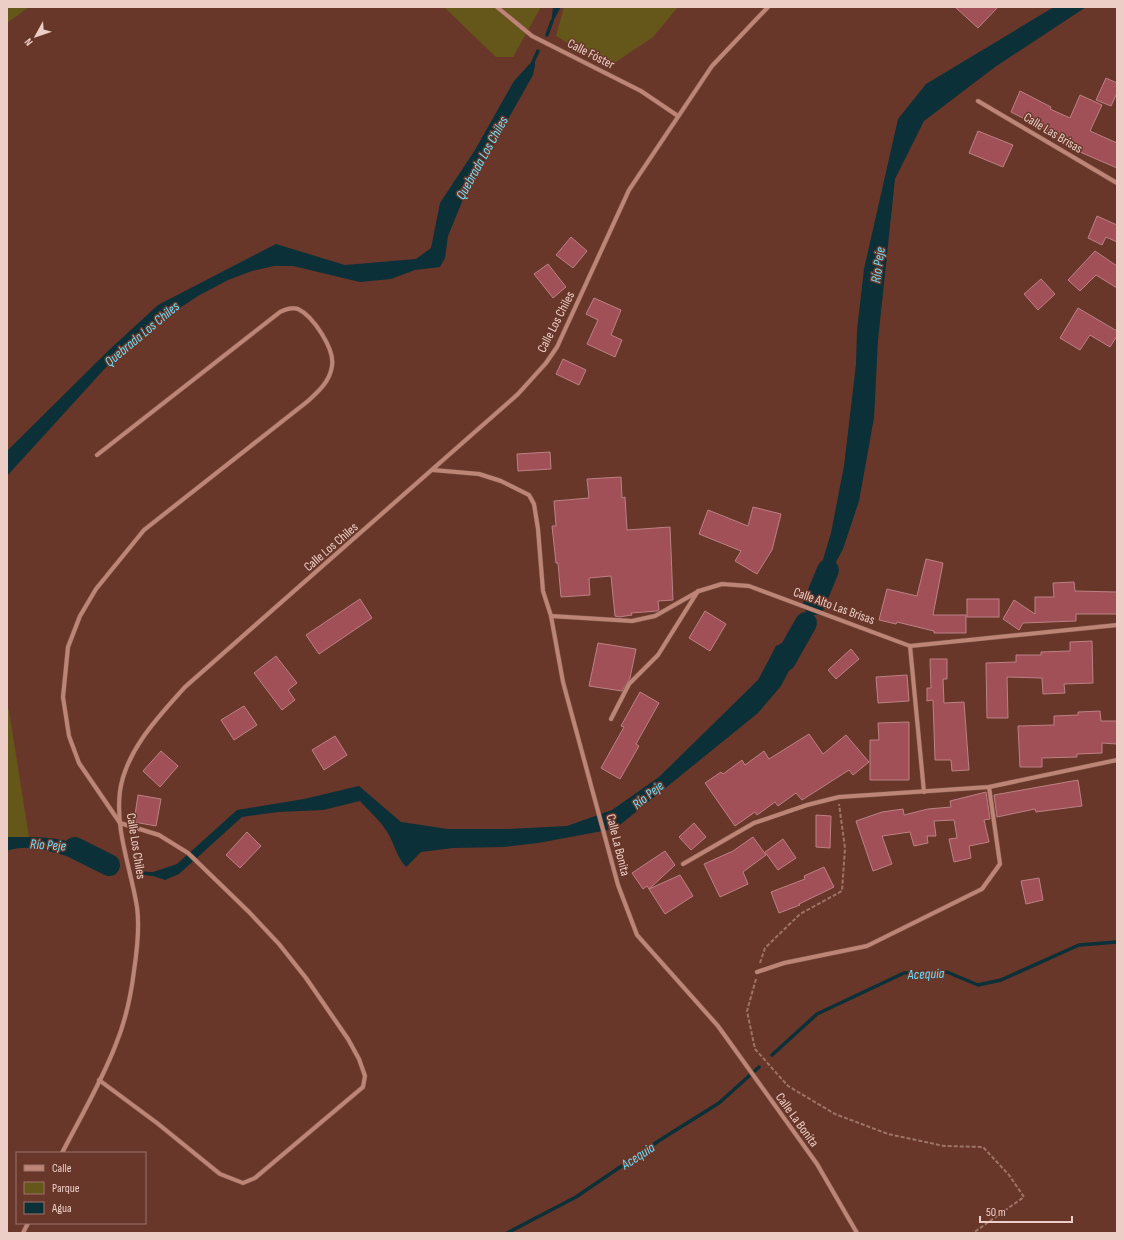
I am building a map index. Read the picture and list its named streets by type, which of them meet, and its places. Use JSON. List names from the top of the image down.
{
  "streets": {
    "street": [
      "Calle Fóster",
      "Calle Las Brisas",
      "Calle Los Chiles",
      "Calle Alto Las Brisas",
      "Calle La Bonita"
    ]
  },
  "crossings": [
    ["Calle Fóster", "Calle Los Chiles"],
    ["Calle Los Chiles", "Calle La Bonita"],
    ["Calle Alto Las Brisas", "Calle La Bonita"]
  ],
  "water": ["Quebrada Los Chiles", "Río Peje", "Acequia"],
  "legend": ["Calle", "Parque", "Agua"],
  "scale_bar": "50 m",
  "north": "bottom left"
}
